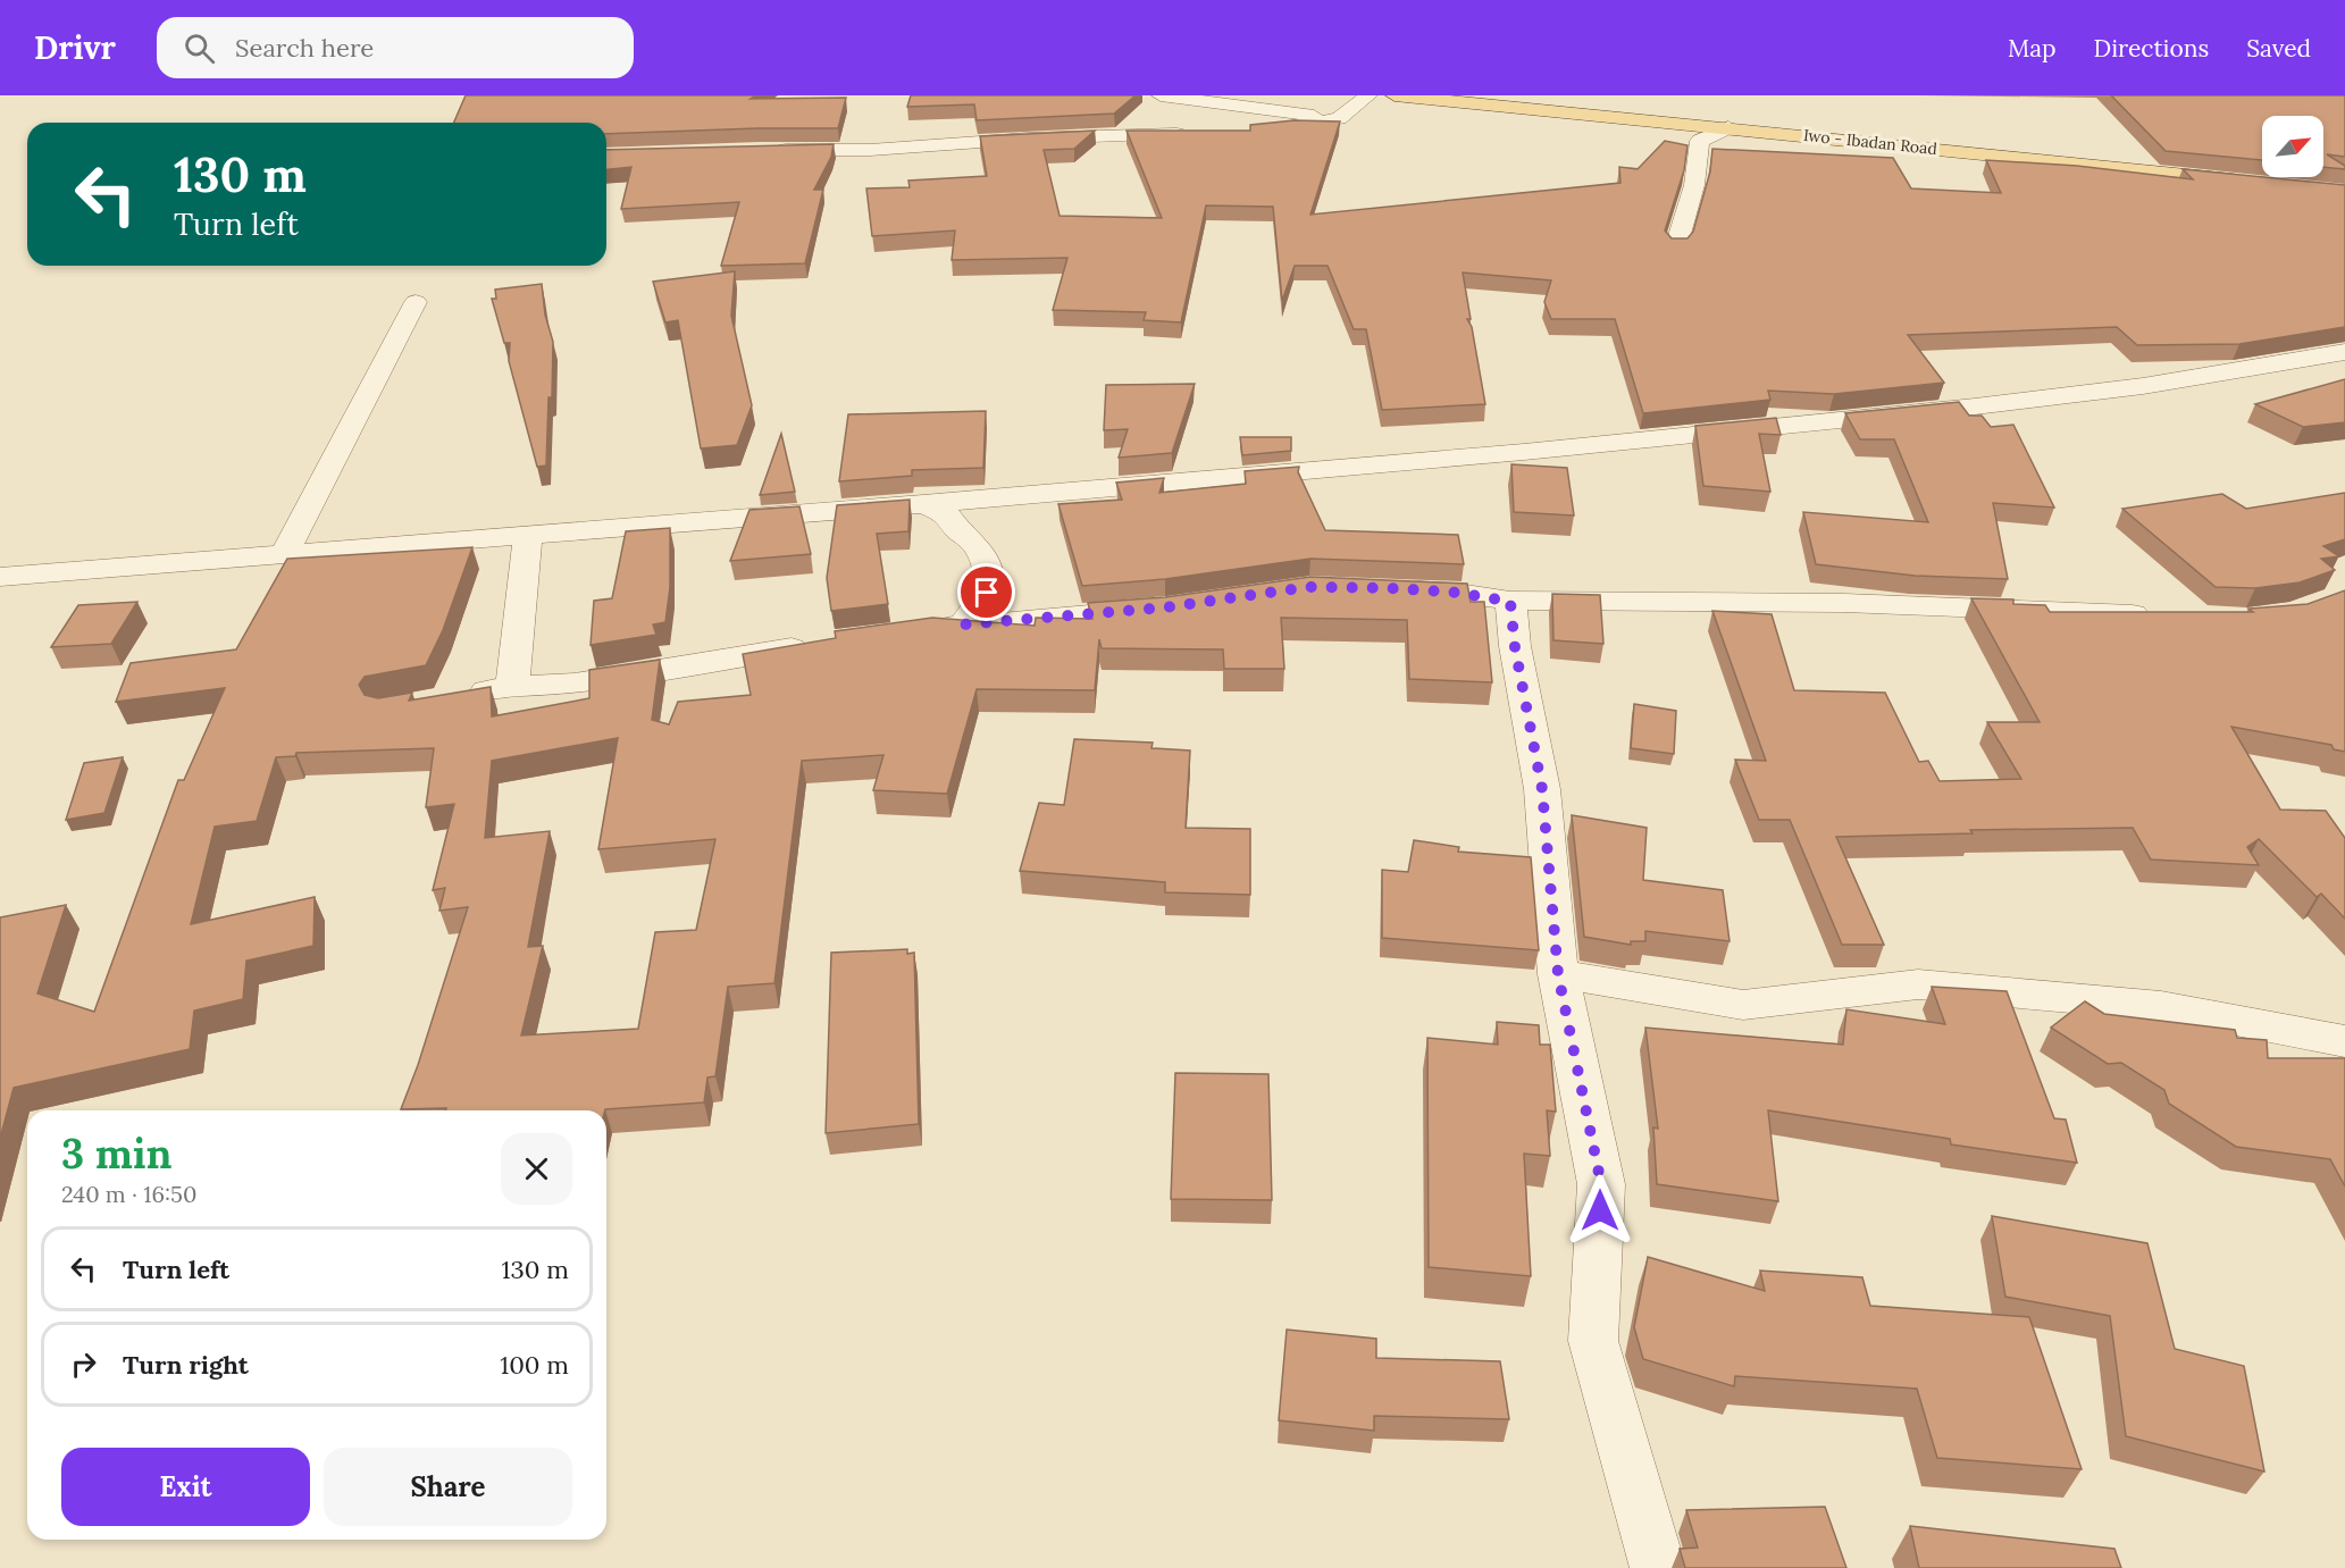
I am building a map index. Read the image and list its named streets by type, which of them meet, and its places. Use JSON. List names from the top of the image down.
{
  "streets": {
    "main road": ["Iwo - Ibadan Road"]
  },
  "north": "top right",
  "page": {
    "header": "Drivr",
    "search": "Search here",
    "nav": ["Map", "Directions", "Saved"],
    "turn": ["130 m", "Turn left"],
    "heading": ["3 min", "240 m · 16:50"],
    "list": [
      {
        "name": "Turn left",
        "value": "130 m"
      },
      {
        "name": "Turn right",
        "value": "100 m"
      }
    ],
    "buttons": ["Exit", "Share"]
  }
}
